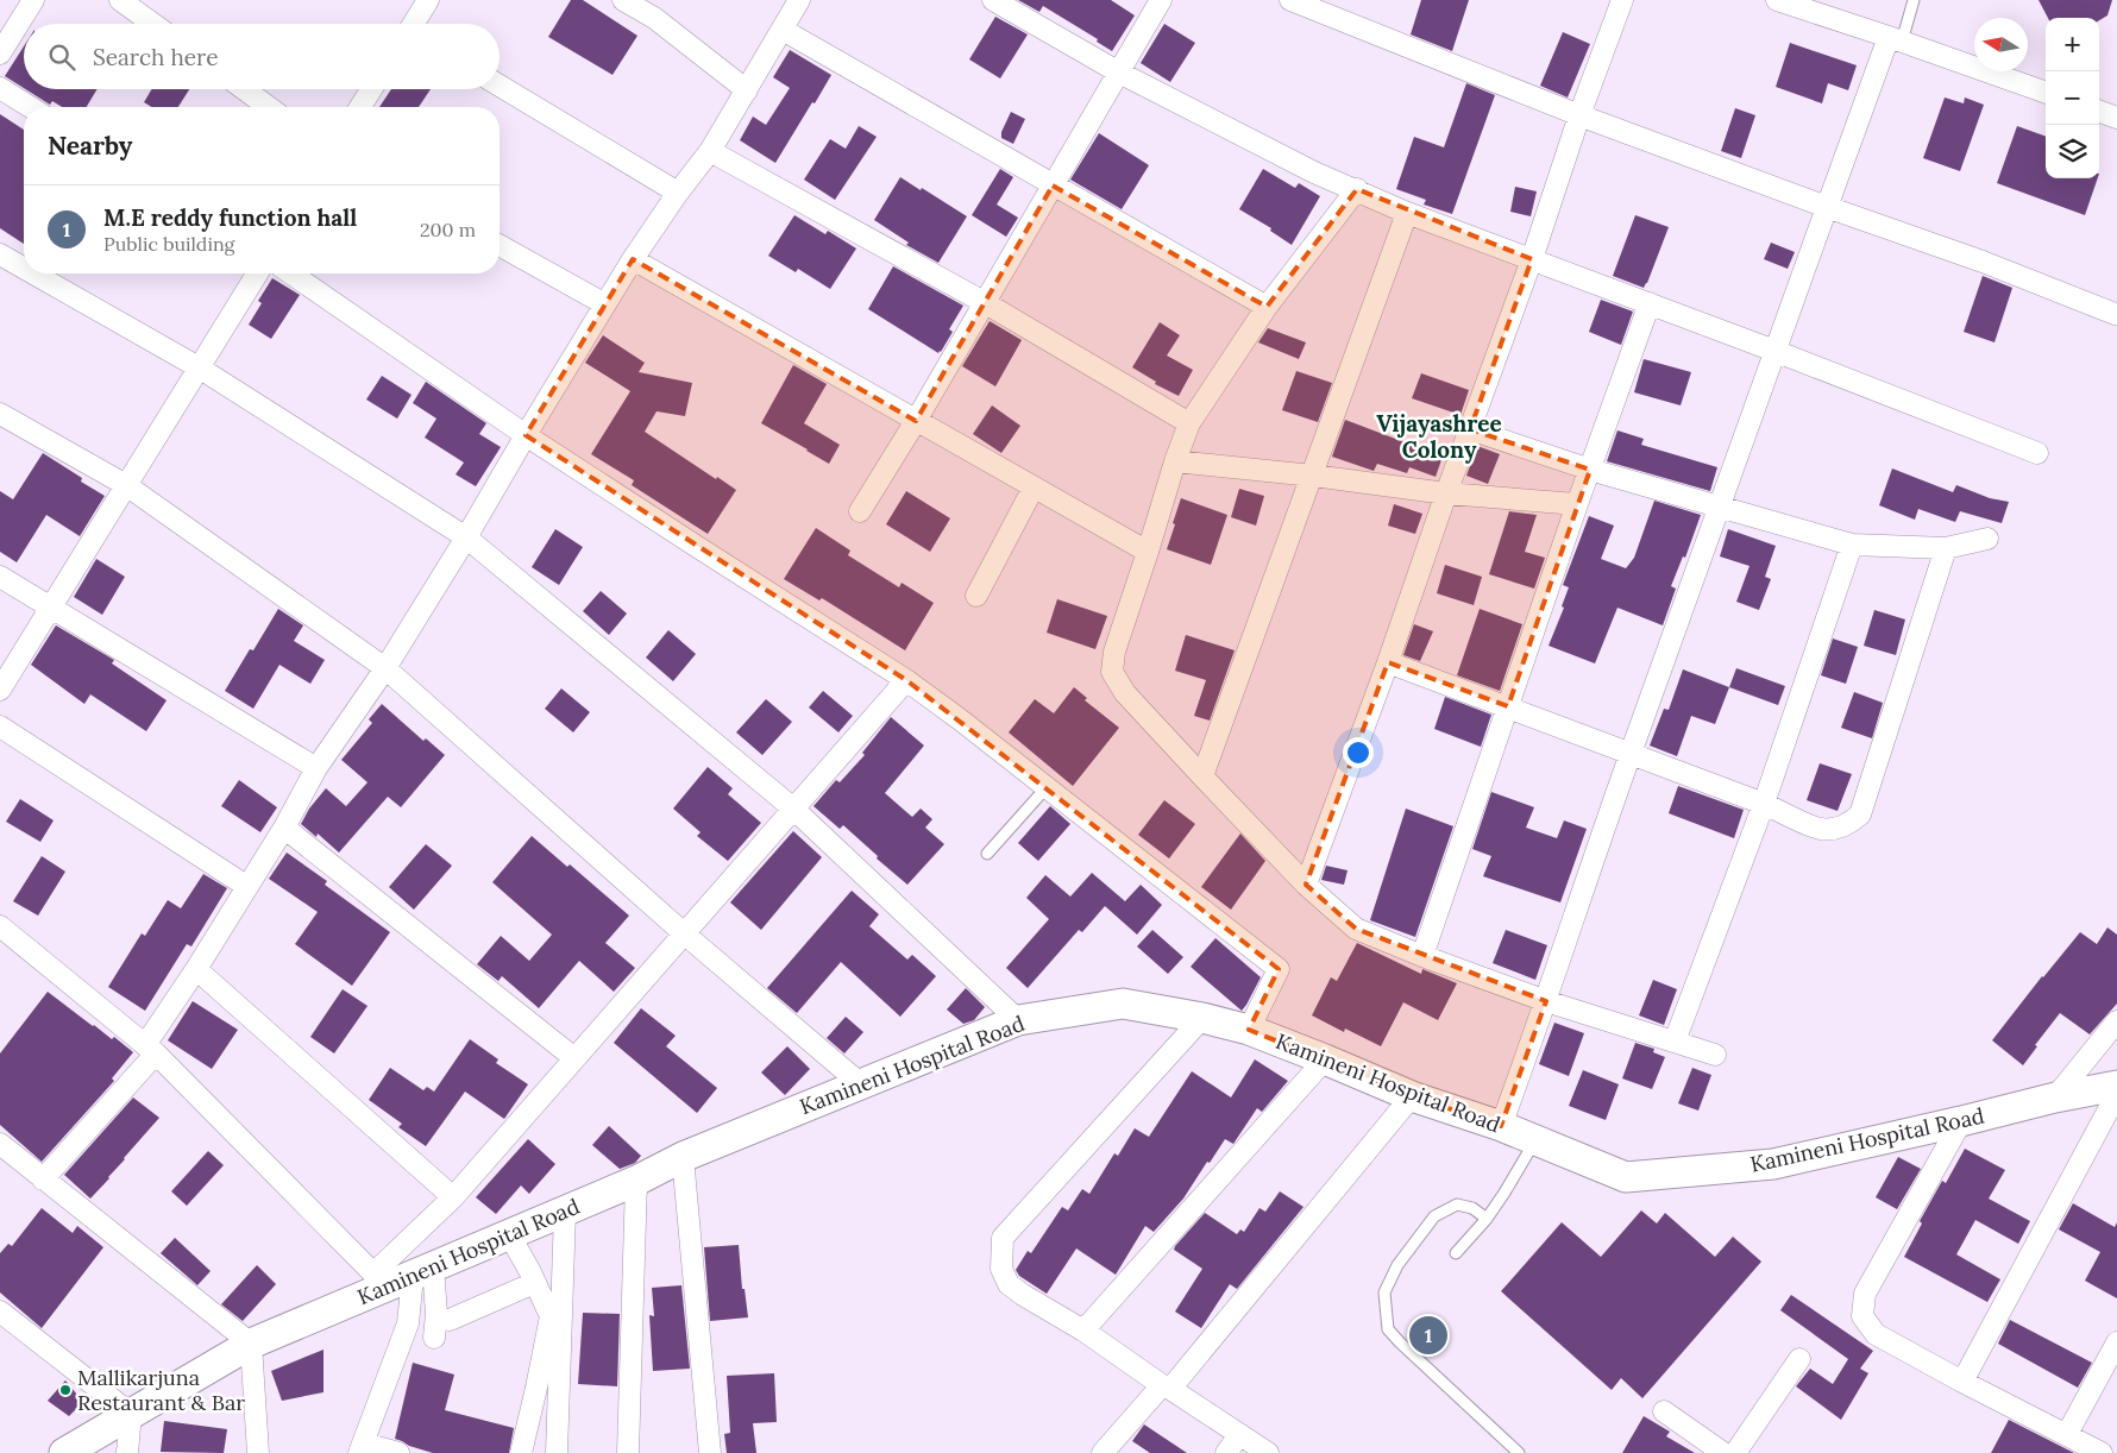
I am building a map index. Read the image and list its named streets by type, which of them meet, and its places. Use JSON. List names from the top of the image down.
{
  "streets": {
    "street": ["Kamineni Hospital Road"]
  },
  "districts": ["Vijayashree Colony"],
  "places": ["Mallikarjuna Restaurant & Bar"],
  "north": "left",
  "page": {
    "map_buttons": ["+", "−"],
    "search": "Search here",
    "heading": "Nearby",
    "list": [
      {
        "mark": "1",
        "name": "M.E reddy function hall",
        "note": "Public building",
        "value": "200 m"
      }
    ],
    "pins": "1"
  }
}
